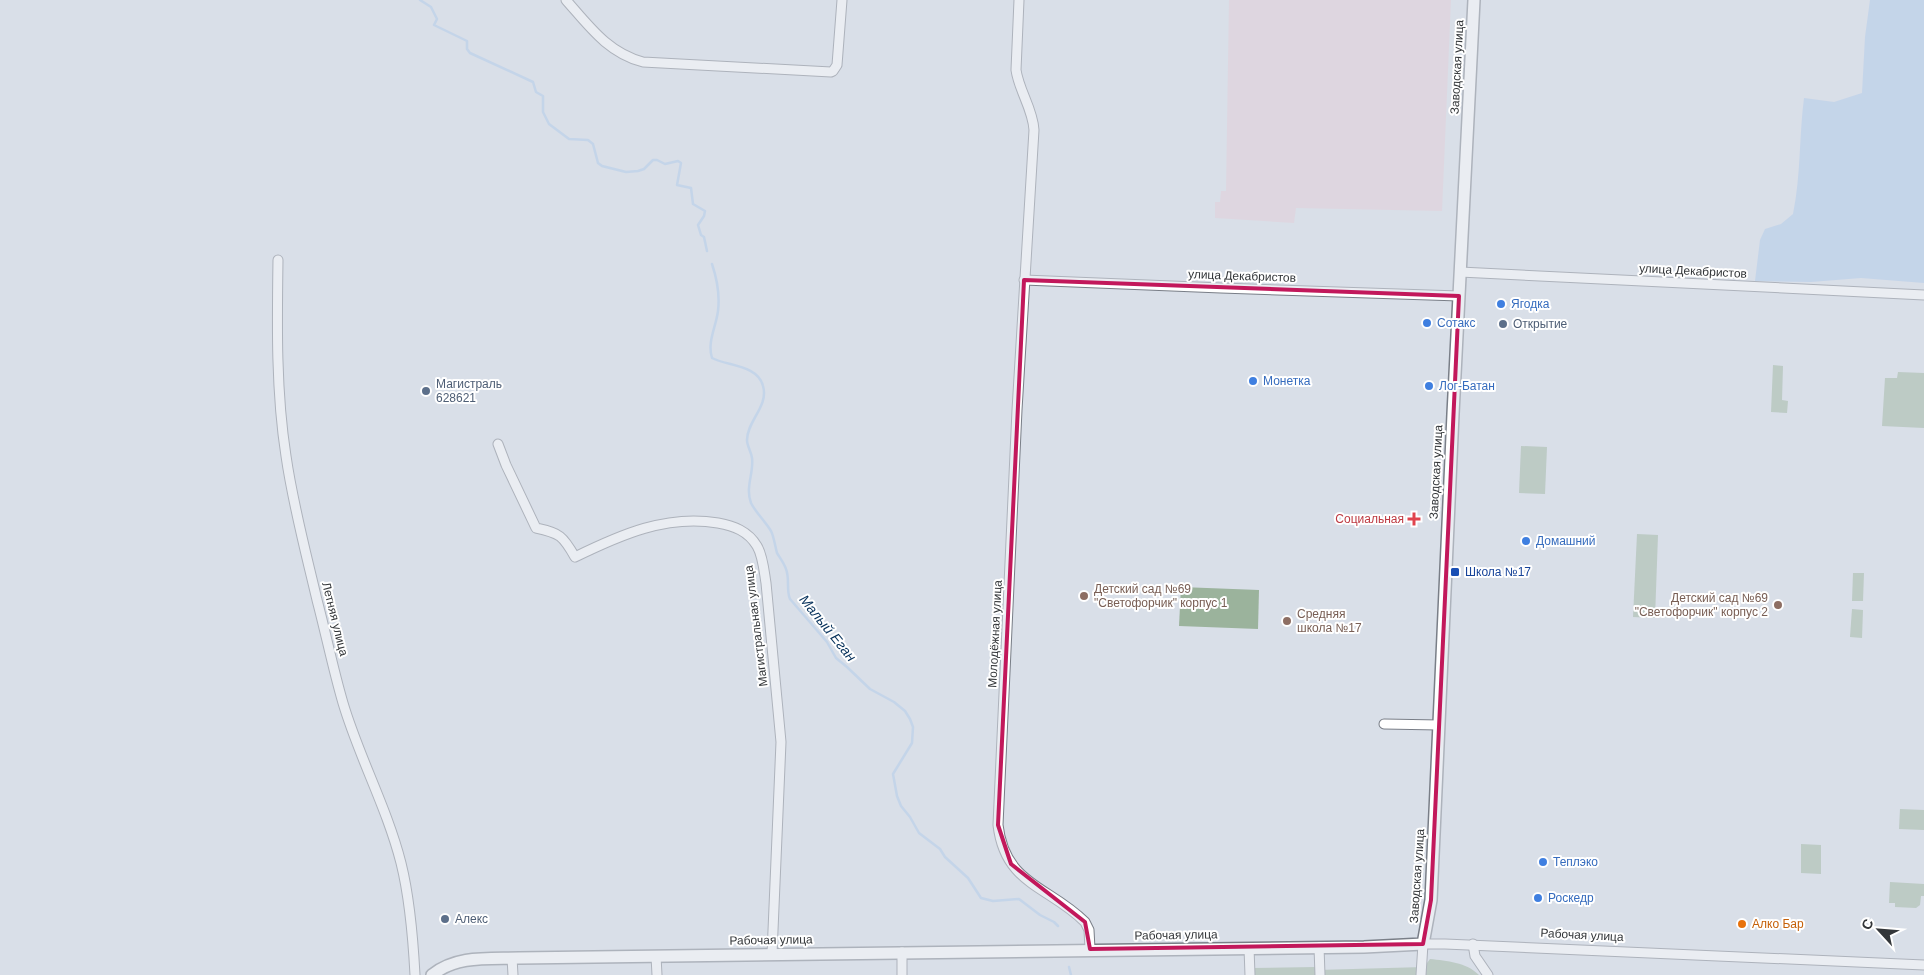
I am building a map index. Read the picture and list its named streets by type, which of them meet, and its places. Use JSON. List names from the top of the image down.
{
  "streets": {
    "street": [
      "Заводская улица",
      "улица Декабристов",
      "Летняя улица",
      "Магистральная улица",
      "Молодёжная улица",
      "Рабочая улица"
    ]
  },
  "crossings": [
    ["Заводская улица", "улица Декабристов"],
    ["Заводская улица", "Рабочая улица"],
    ["улица Декабристов", "Молодёжная улица"],
    ["Магистральная улица", "Рабочая улица"],
    ["Молодёжная улица", "Рабочая улица"]
  ],
  "water": ["Малый Еган"],
  "places": {
    "other": [
      "Ягодка",
      "Сотакс",
      "Открытие",
      "Монетка",
      "Лог-Батан",
      "Магистраль 628621",
      "Домашний",
      "Детский сад №69 \"Светофорчик\" корпус 1",
      "Детский сад №69 \"Светофорчик\" корпус 2",
      "Средняя школа №17",
      "Теплэко",
      "Роскедр",
      "Алекс",
      "Алко Бар"
    ],
    "health": ["Социальная"],
    "transit": ["Школа №17"]
  },
  "north": "top left"
}
